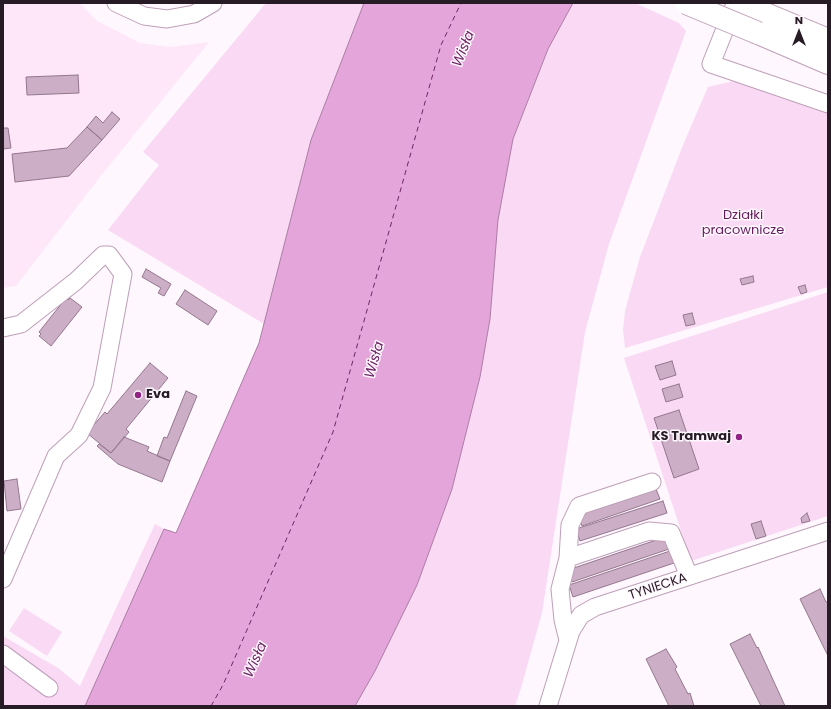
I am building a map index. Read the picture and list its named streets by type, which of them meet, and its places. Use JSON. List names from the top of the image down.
{
  "streets": {
    "street": ["TYNIECKA"]
  },
  "water": ["Wisła"],
  "parks": ["Działki pracownicze"],
  "places": ["Eva", "KS Tramwaj"],
  "north": "top"
}
